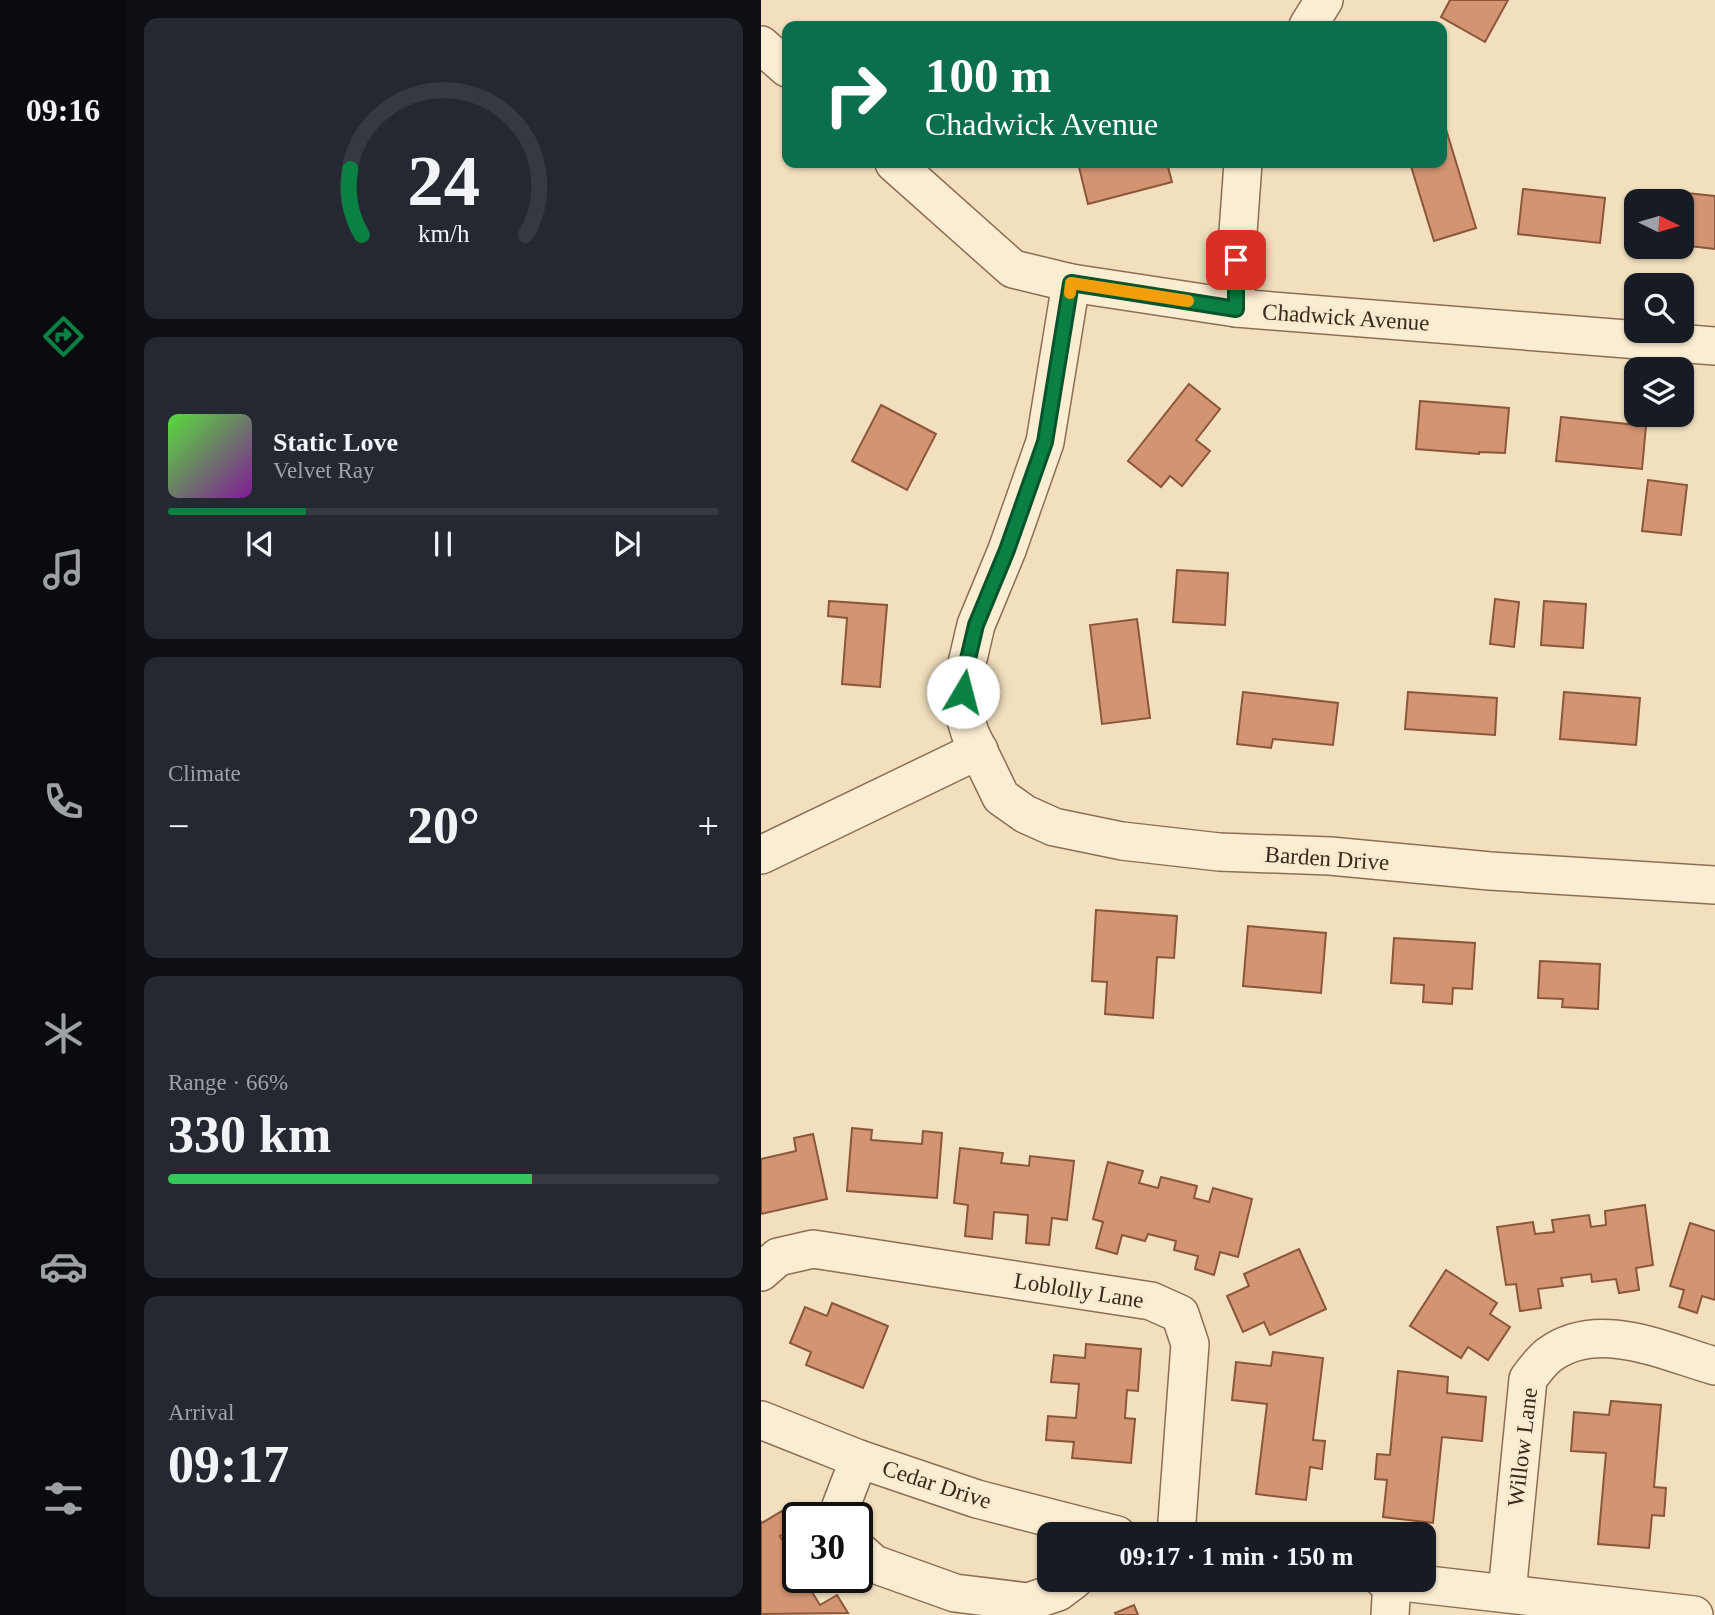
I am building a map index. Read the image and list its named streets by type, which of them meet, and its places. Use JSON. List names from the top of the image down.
{
  "streets": {
    "street": [
      "Chadwick Avenue",
      "Barden Drive",
      "Loblolly Lane",
      "Willow Lane",
      "Cedar Drive"
    ]
  },
  "crossings": [
    ["Chadwick Avenue", "Barden Drive"]
  ],
  "north": "right",
  "page": {
    "tabs": "09:16",
    "turn": ["100 m", "Chadwick Avenue"],
    "song": ["Static Love", "Velvet Ray"],
    "tile": [
      "Climate",
      ["Range · 66%", "330 km"],
      ["Arrival", "09:17"]
    ],
    "heat": ["−", "20°", "+"],
    "limit": "30",
    "trip": "09:17 · 1 min · 150 m",
    "gauge": ["24", "km/h"]
  }
}
